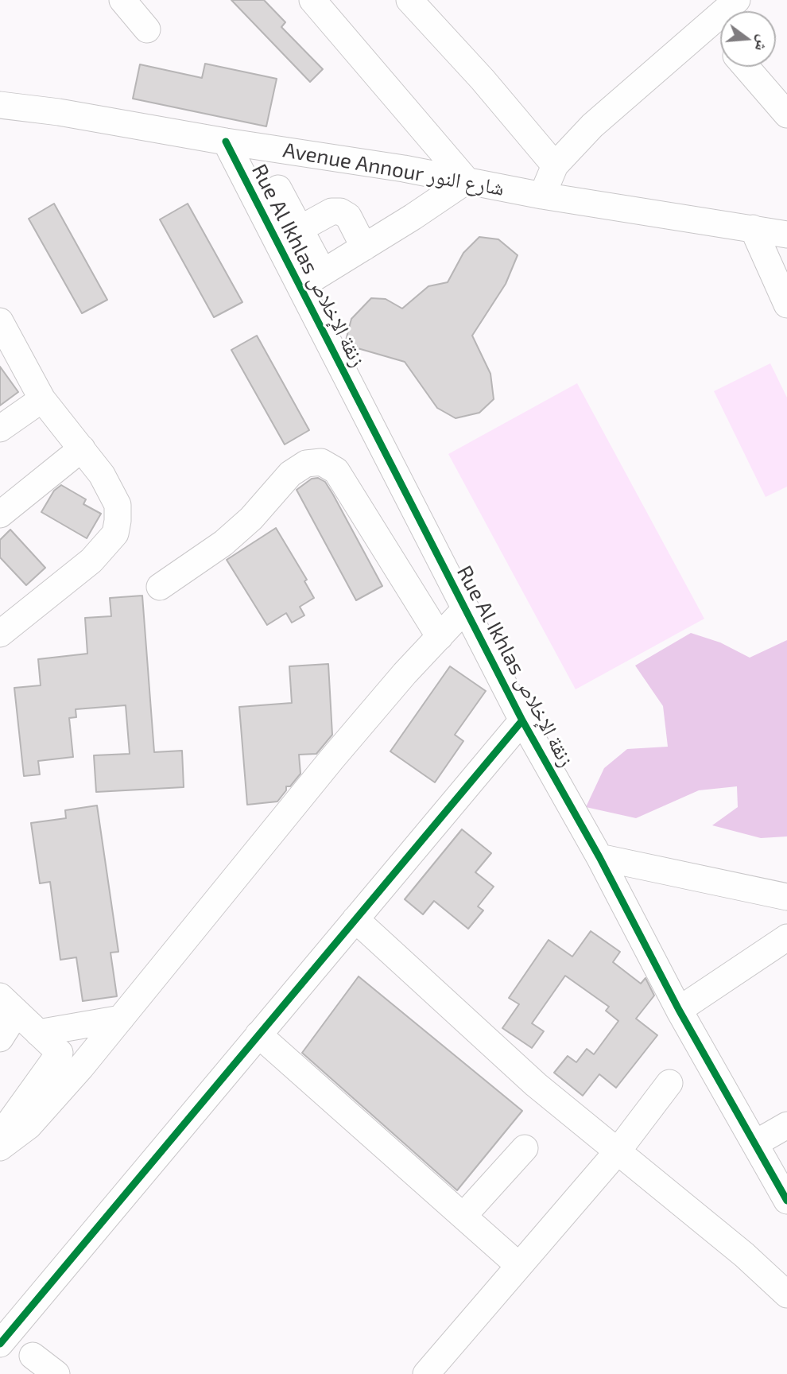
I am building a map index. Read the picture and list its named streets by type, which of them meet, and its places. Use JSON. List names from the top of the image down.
{
  "streets": {
    "street": ["Avenue Annour شارع النور", "Rue Al Ikhlas زنقة الإخلاص"]
  },
  "crossings": [
    ["Avenue Annour شارع النور", "Rue Al Ikhlas زنقة الإخلاص"]
  ],
  "north": "right"
}
